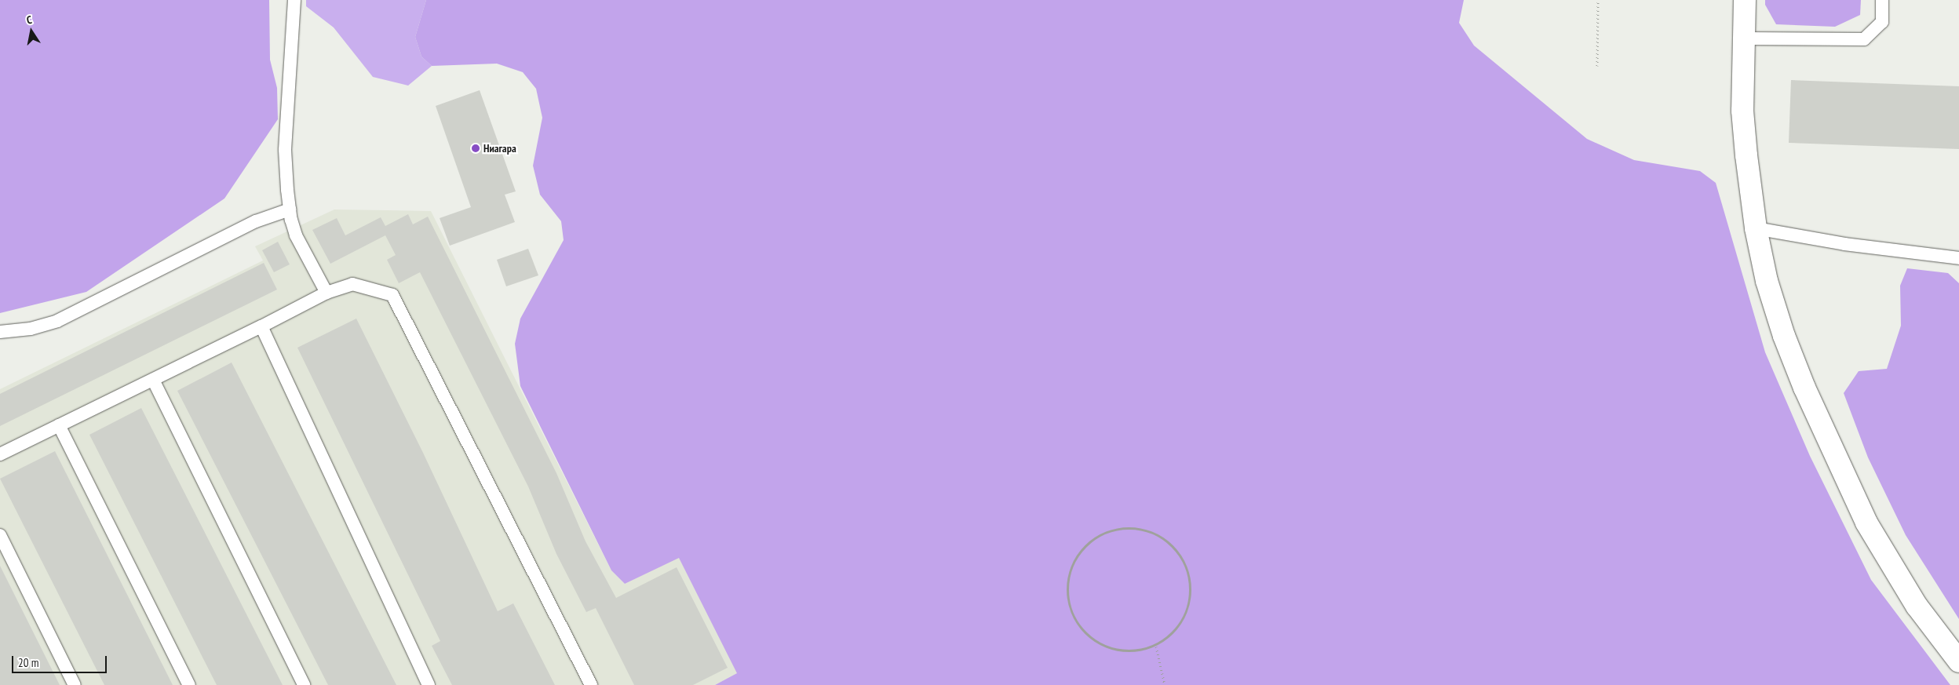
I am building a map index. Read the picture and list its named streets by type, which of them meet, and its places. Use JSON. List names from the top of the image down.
{
  "places": ["Ниагара"],
  "scale_bar": "20 m",
  "north": "top"
}
